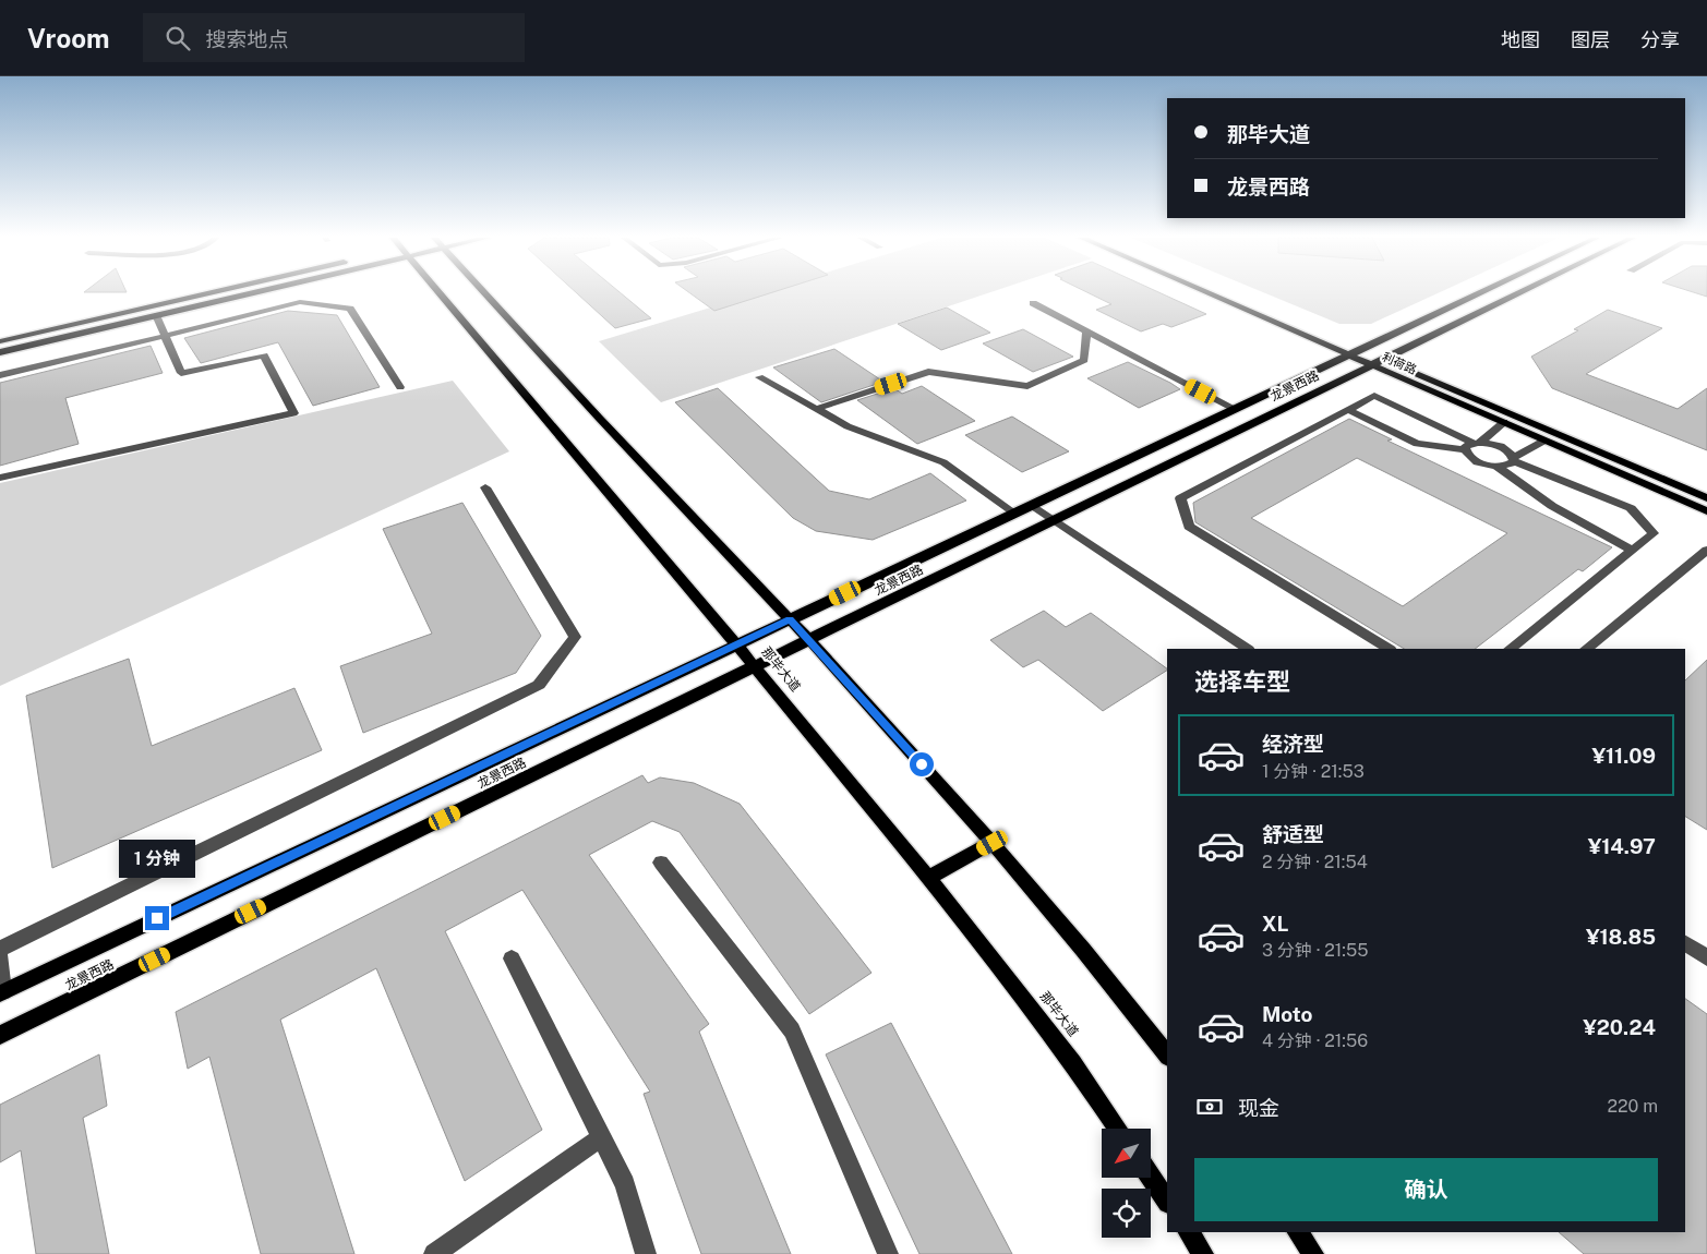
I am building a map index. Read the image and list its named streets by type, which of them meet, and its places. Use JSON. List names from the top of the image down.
{
  "streets": {
    "main road": ["利荷路", "龙景西路", "那毕大道"]
  },
  "crossings": [
    ["利荷路", "龙景西路"],
    ["龙景西路", "那毕大道"]
  ],
  "north": "bottom left",
  "page": {
    "header": "Vroom",
    "search": "搜索地点",
    "nav": ["地图", "图层", "分享"],
    "banner": ["那毕大道", "龙景西路"],
    "heading": "选择车型",
    "list": [
      {
        "name": "经济型",
        "note": "1 分钟 · 21:53",
        "value": "¥11.09"
      },
      {
        "name": "舒适型",
        "note": "2 分钟 · 21:54",
        "value": "¥14.97"
      },
      {
        "name": "XL",
        "note": "3 分钟 · 21:55",
        "value": "¥18.85"
      },
      {
        "name": "Moto",
        "note": "4 分钟 · 21:56",
        "value": "¥20.24"
      }
    ],
    "bubble": "1 分钟",
    "pay": ["现金", "220 m"],
    "buttons": "确认"
  }
}
